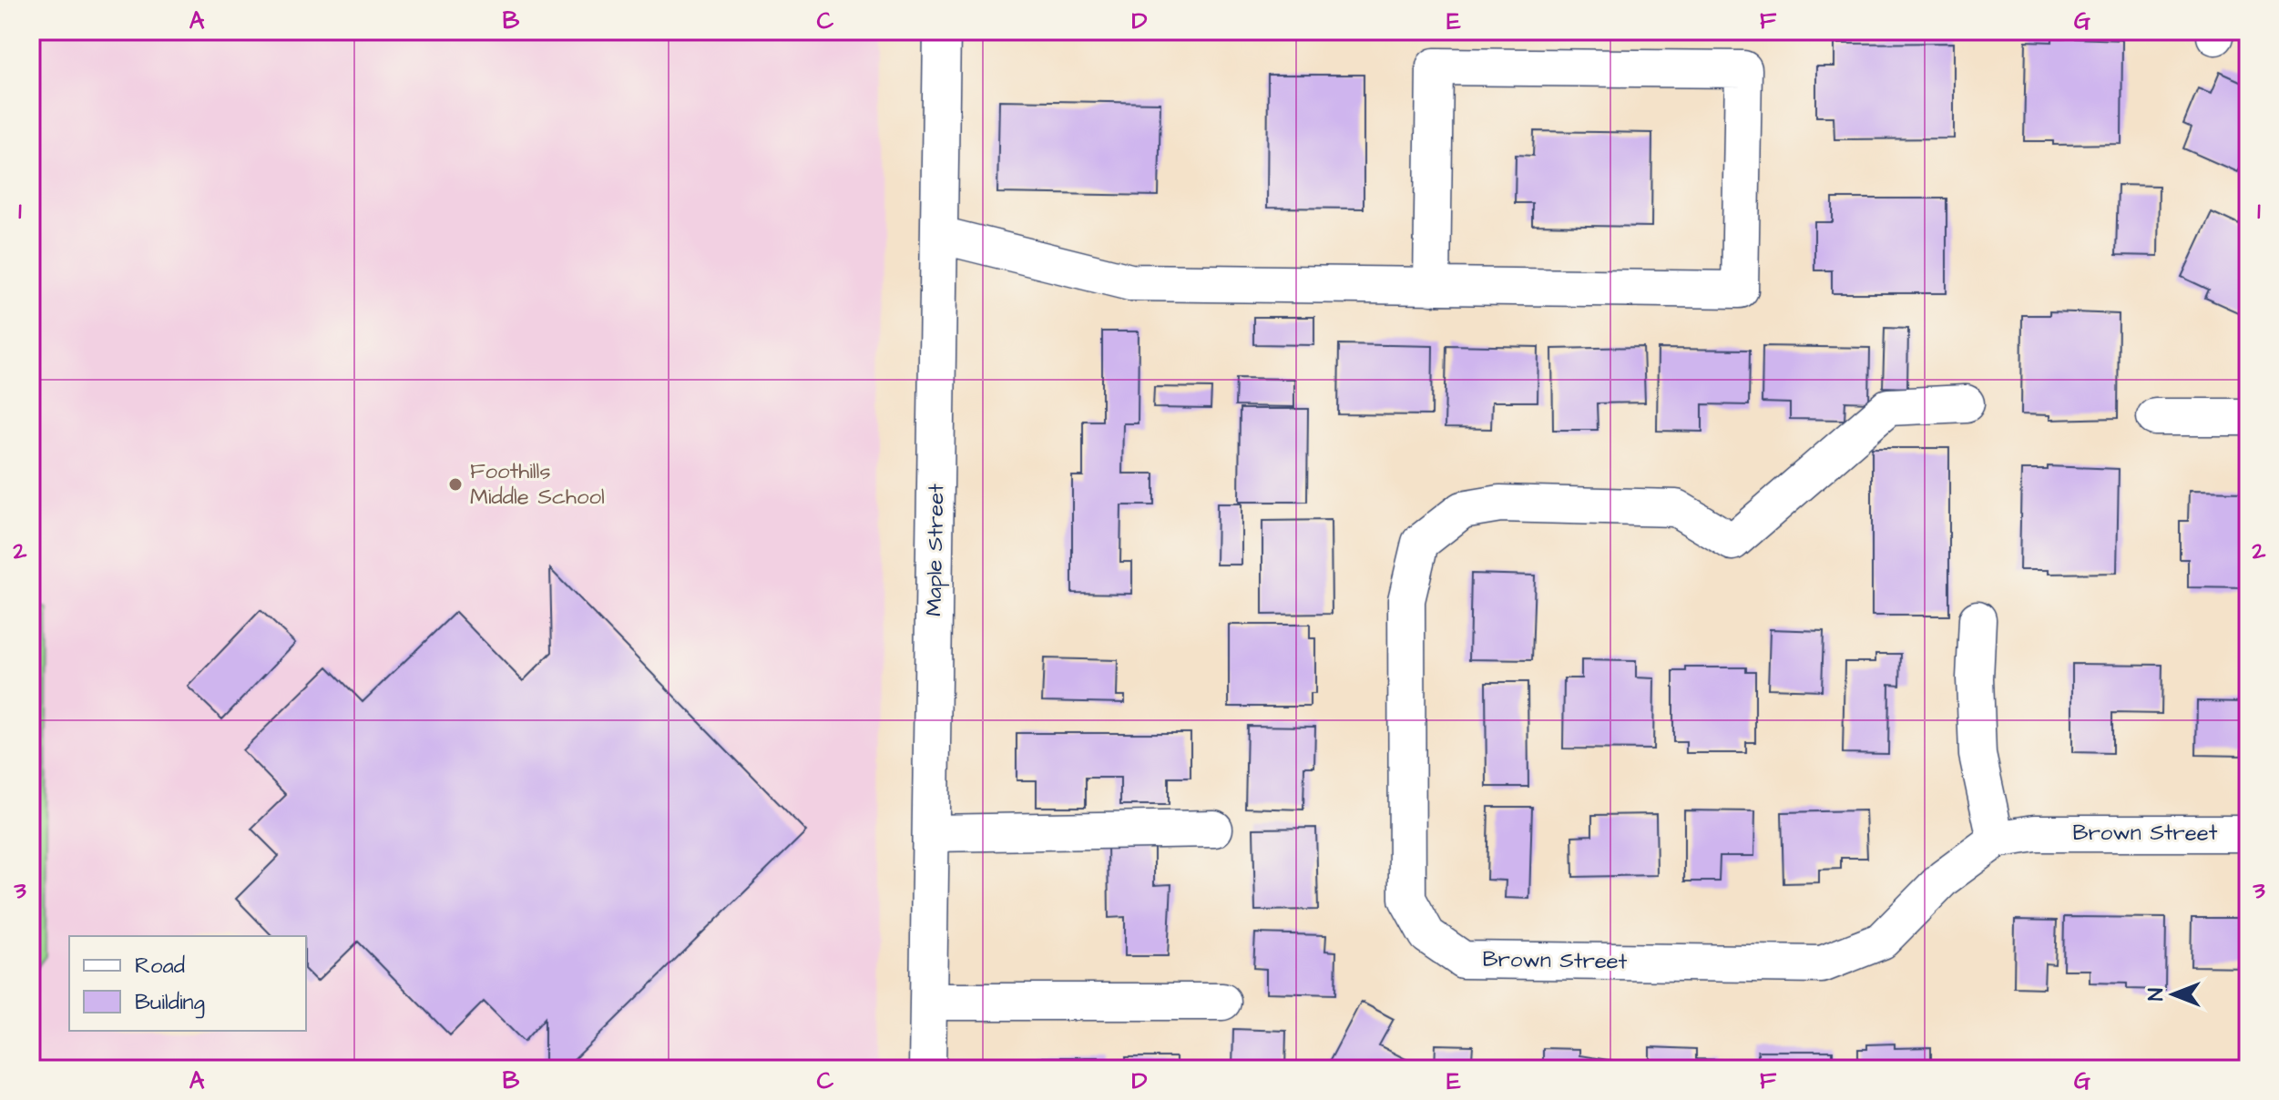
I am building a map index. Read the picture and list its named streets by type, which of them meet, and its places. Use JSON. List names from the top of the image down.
{
  "streets": {
    "street": ["Maple Street", "Brown Street"]
  },
  "places": ["Foothills Middle School"],
  "legend": ["Road", "Building"],
  "north": "left",
  "grid": {
    "columns": [
      "A",
      "B",
      "C",
      "D",
      "E",
      "F",
      "G"
    ],
    "rows": ["1", "2", "3"]
  }
}
